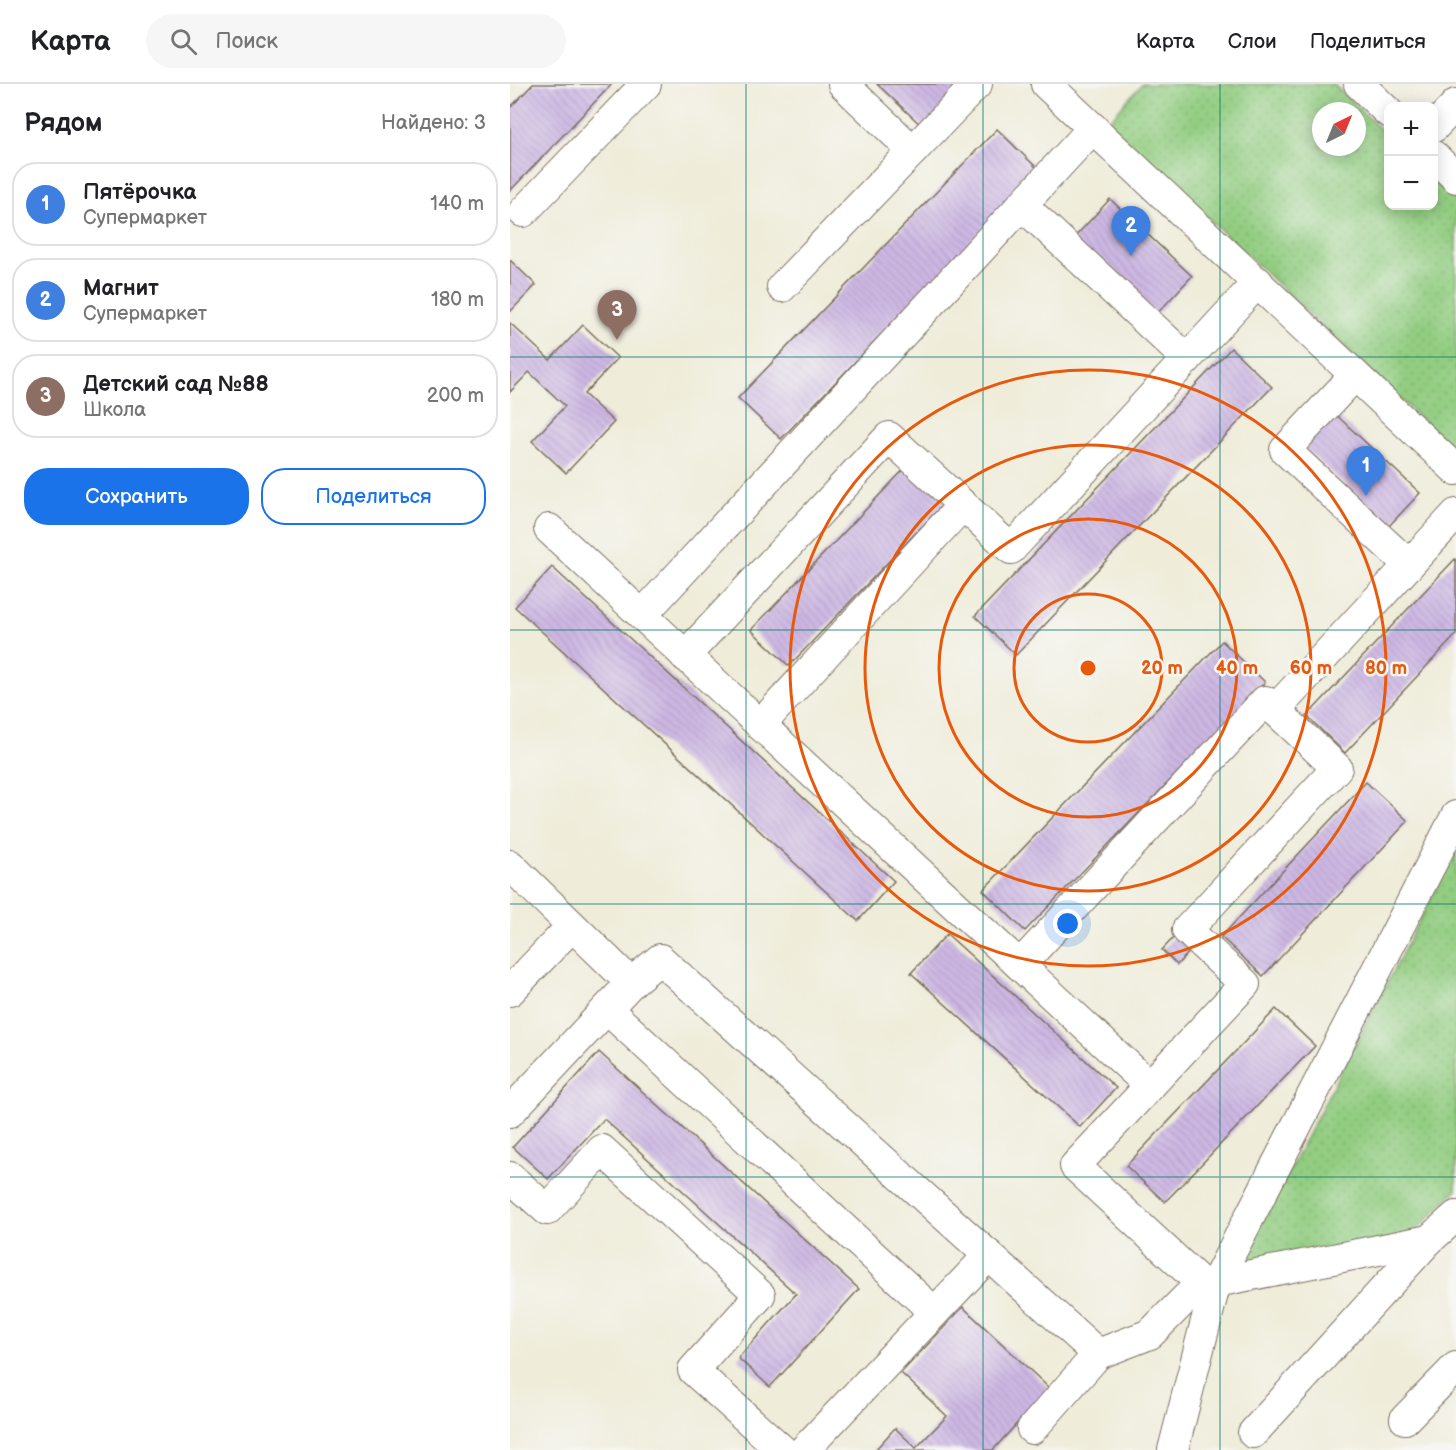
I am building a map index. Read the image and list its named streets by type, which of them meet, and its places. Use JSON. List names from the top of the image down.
{
  "north": "top right",
  "page": {
    "header": "Карта",
    "search": "Поиск",
    "nav": ["Карта", "Слои", "Поделиться"],
    "heading": ["Рядом", "Найдено: 3"],
    "map_buttons": ["+", "−"],
    "list": [
      {
        "mark": "1",
        "name": "Пятёрочка",
        "note": "Супермаркет",
        "value": "140 m"
      },
      {
        "mark": "2",
        "name": "Магнит",
        "note": "Супермаркет",
        "value": "180 m"
      },
      {
        "mark": "3",
        "name": "Детский сад №88",
        "note": "Школа",
        "value": "200 m"
      }
    ],
    "pins": ["2", "3", "1"],
    "buttons": ["Сохранить", "Поделиться"]
  },
  "rings": [
    "20 m",
    "40 m",
    "60 m",
    "80 m"
  ]
}
